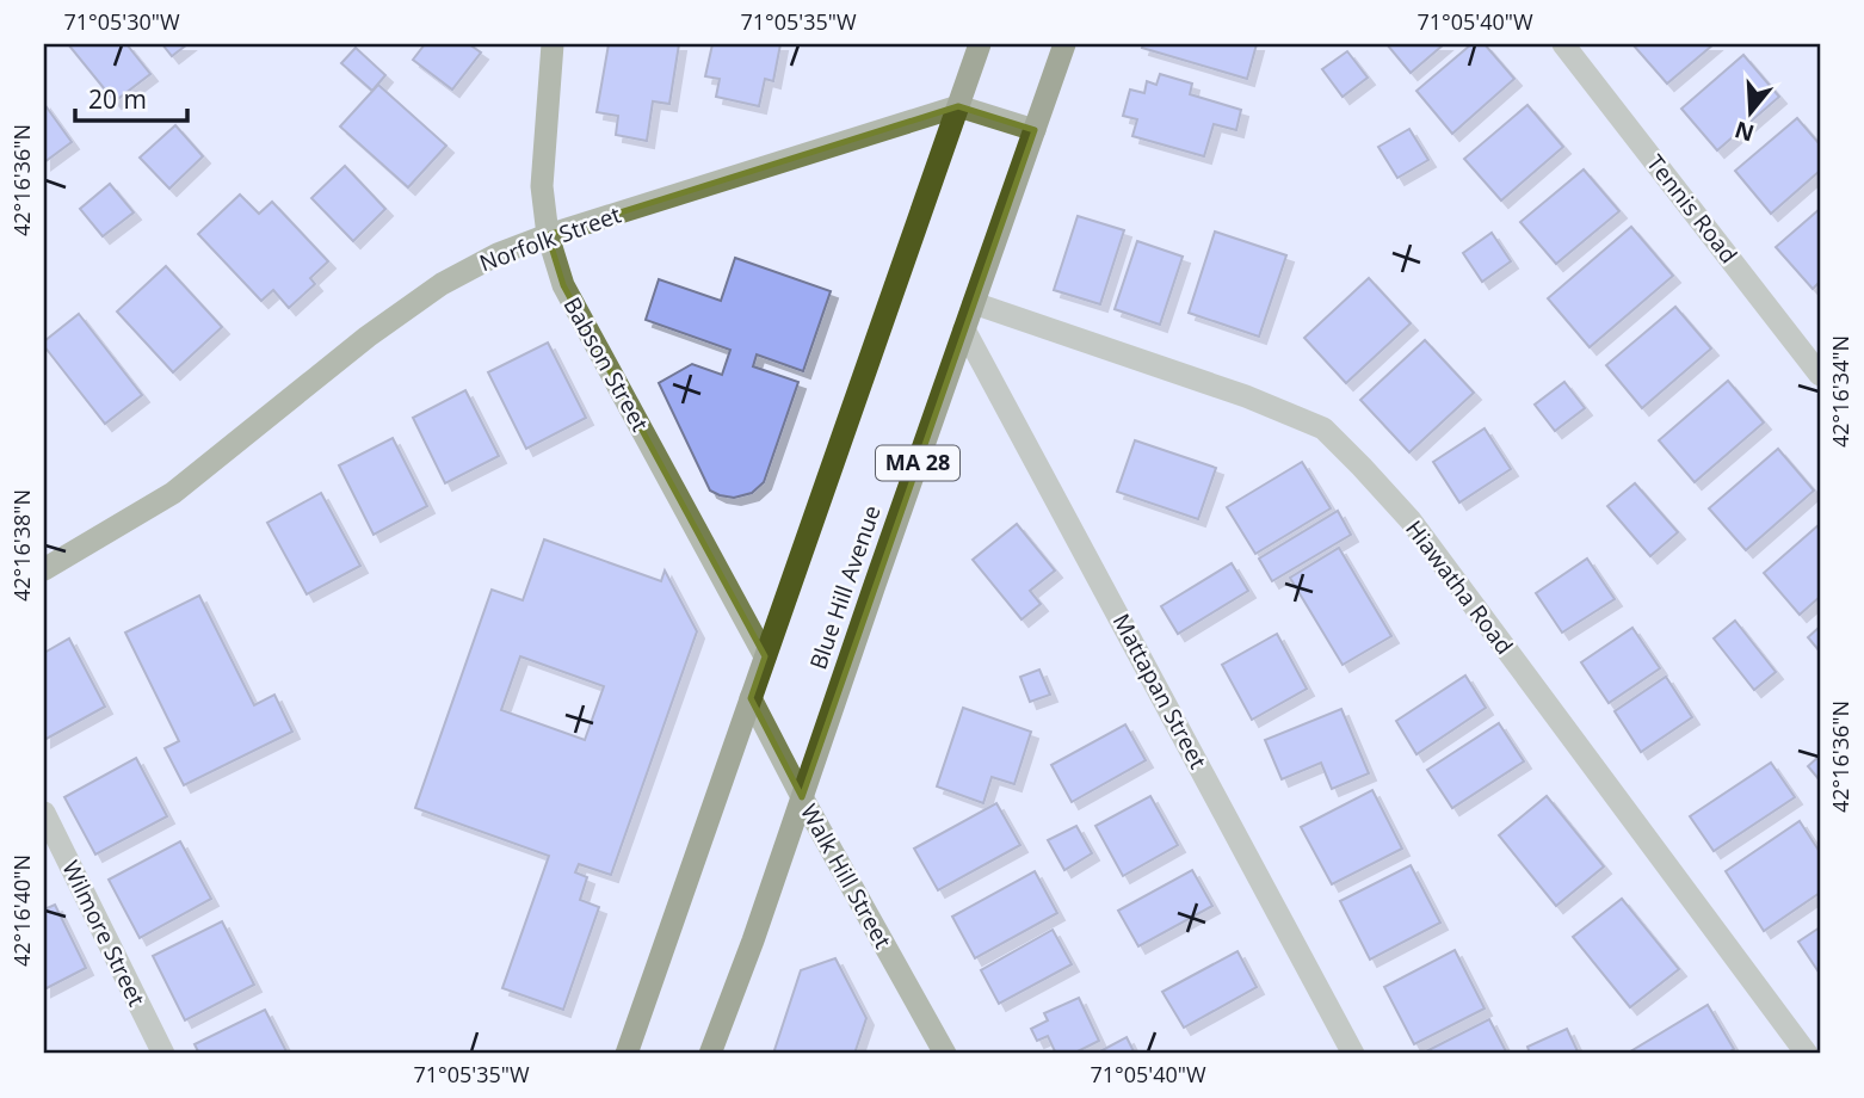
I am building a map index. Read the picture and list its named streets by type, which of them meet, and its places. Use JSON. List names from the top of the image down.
{
  "streets": {
    "highway": ["MA 28", "Blue Hill Avenue"],
    "main road": ["Norfolk Street", "Babson Street", "Walk Hill Street"],
    "street": [
      "Tennis Road",
      "Hiawatha Road",
      "Mattapan Street",
      "Wilmore Street"
    ]
  },
  "crossings": [
    ["Norfolk Street", "Babson Street"],
    ["Blue Hill Avenue", "Hiawatha Road"],
    ["Blue Hill Avenue", "Mattapan Street"],
    ["Blue Hill Avenue", "Walk Hill Street"]
  ],
  "scale_bar": "20 m",
  "north": "bottom",
  "coordinates": [
    "71°05'30\"W",
    "71°05'35\"W",
    "71°05'40\"W",
    "42°16'36\"N",
    "42°16'34\"N",
    "42°16'38\"N",
    "42°16'40\"N"
  ]
}
